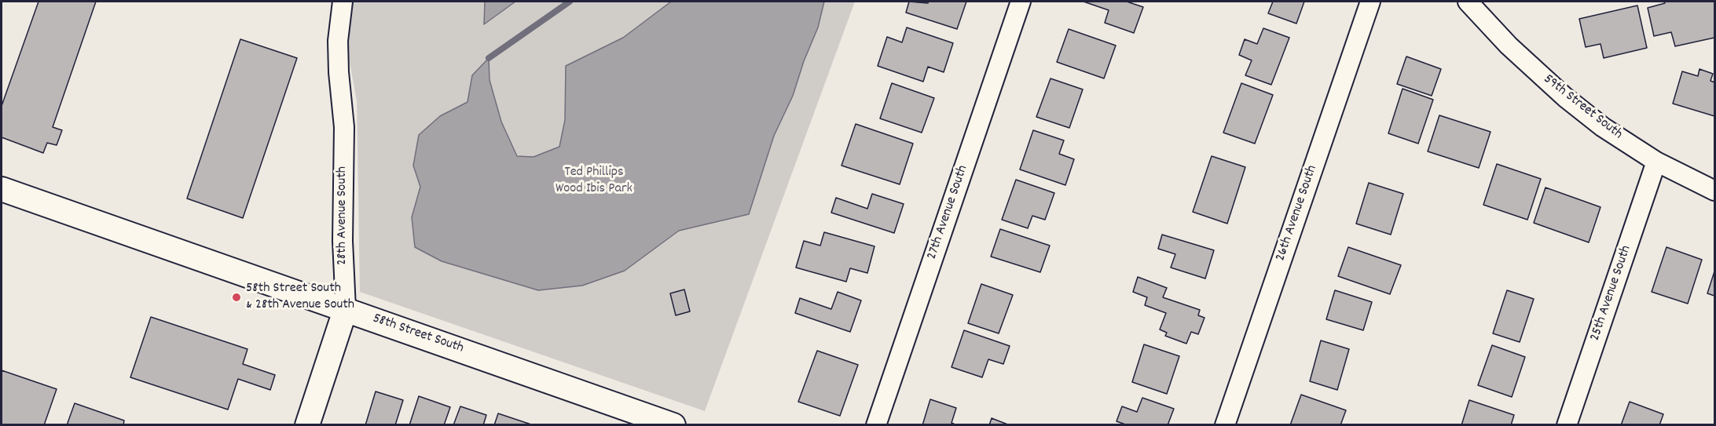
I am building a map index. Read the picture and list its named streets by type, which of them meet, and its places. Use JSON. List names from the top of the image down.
{
  "streets": {
    "street": [
      "59th Street South",
      "27th Avenue South",
      "26th Avenue South",
      "28th Avenue South",
      "25th Avenue South",
      "58th Street South"
    ]
  },
  "crossings": [
    ["59th Street South", "25th Avenue South"],
    ["28th Avenue South", "58th Street South"]
  ],
  "parks": ["Ted Phillips Wood Ibis Park"],
  "places": ["58th Street South & 28th Avenue South"]
}
